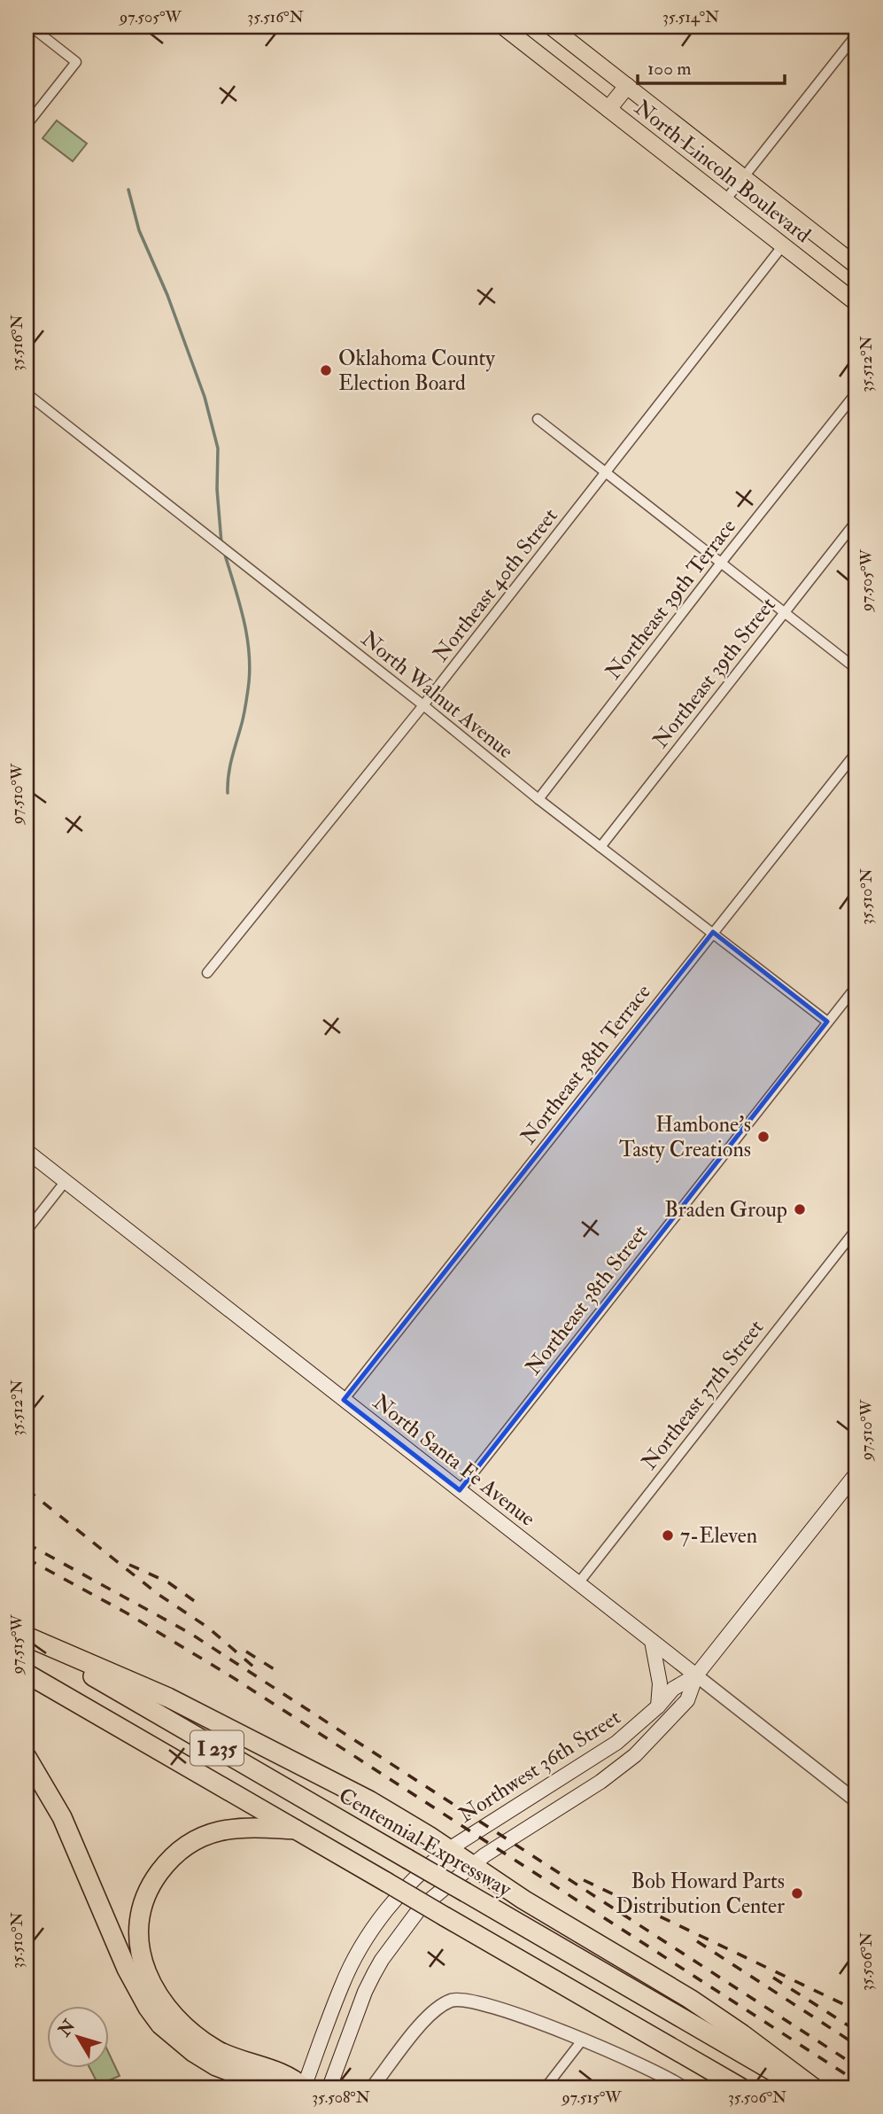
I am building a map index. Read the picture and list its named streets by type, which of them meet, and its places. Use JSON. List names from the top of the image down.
{
  "streets": {
    "highway": ["I 235", "Centennial Expressway"],
    "main road": ["North Lincoln Boulevard", "North Santa Fe Avenue", "Northwest 36th Street"],
    "street": [
      "Northeast 40th Street",
      "Northeast 39th Terrace",
      "Northeast 39th Street",
      "North Walnut Avenue",
      "Northeast 38th Terrace",
      "Northeast 38th Street",
      "Northeast 37th Street"
    ]
  },
  "crossings": [
    ["North Lincoln Boulevard", "Northeast 40th Street"],
    ["Northeast 40th Street", "North Walnut Avenue"],
    ["Northeast 39th Terrace", "North Walnut Avenue"],
    ["Northeast 39th Street", "North Walnut Avenue"],
    ["North Walnut Avenue", "Northeast 38th Terrace"],
    ["North Walnut Avenue", "Northeast 38th Street"],
    ["Northeast 38th Terrace", "North Santa Fe Avenue"],
    ["Northeast 38th Street", "North Santa Fe Avenue"],
    ["Northeast 37th Street", "North Santa Fe Avenue"],
    ["North Santa Fe Avenue", "Northwest 36th Street"]
  ],
  "places": [
    "Oklahoma County Election Board",
    "Hambone's Tasty Creations",
    "Braden Group",
    "7-Eleven",
    "Bob Howard Parts Distribution Center"
  ],
  "scale_bar": "100 m",
  "north": "top left",
  "coordinates": [
    "97.505°W",
    "35.516°N",
    "35.514°N",
    "35.512°N",
    "97.510°W",
    "35.510°N",
    "97.515°W",
    "35.506°N",
    "35.508°N"
  ]
}
